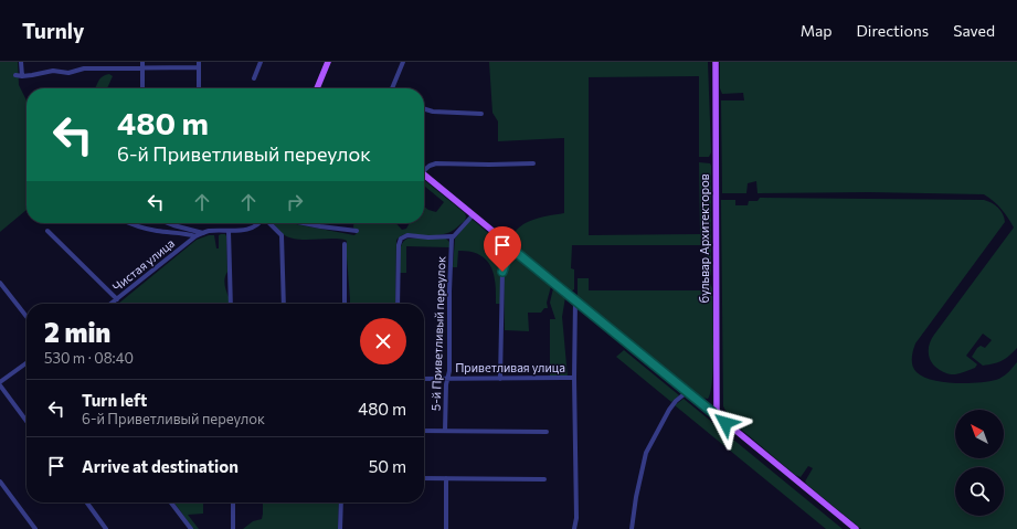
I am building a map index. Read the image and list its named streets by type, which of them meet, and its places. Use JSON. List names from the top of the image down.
{
  "streets": {
    "main road": ["бульвар Архитекторов"],
    "street": ["Чистая улица", "5-й Приветливый переулок", "Приветливая улица"]
  },
  "crossings": [
    ["5-й Приветливый переулок", "Приветливая улица"]
  ],
  "north": "top left",
  "page": {
    "header": "Turnly",
    "nav": ["Map", "Directions", "Saved"],
    "turn": ["480 m", "6-й Приветливый переулок"],
    "heading": ["2 min", "530 m · 08:40"],
    "list": [
      {
        "name": "Turn left",
        "note": "6-й Приветливый переулок",
        "value": "480 m"
      },
      {
        "name": "Arrive at destination",
        "value": "50 m"
      }
    ]
  }
}
